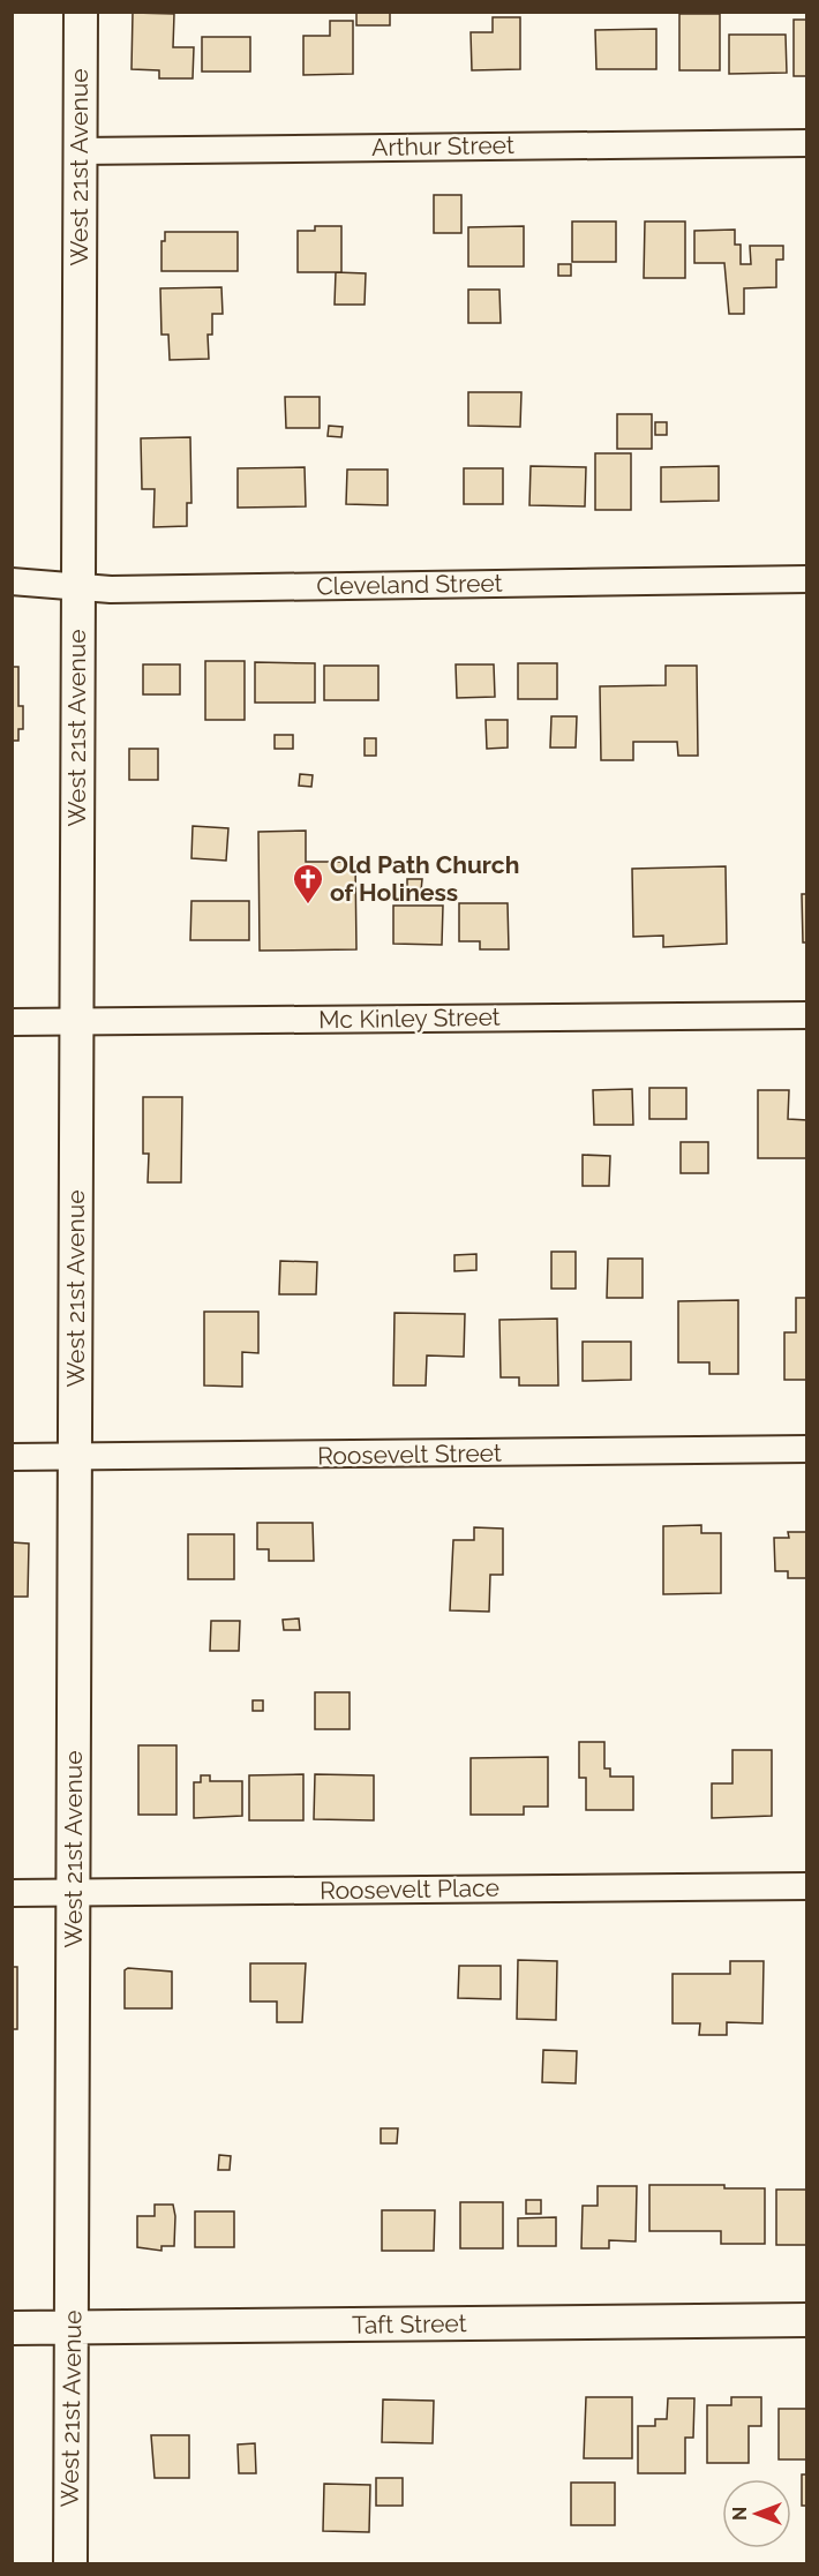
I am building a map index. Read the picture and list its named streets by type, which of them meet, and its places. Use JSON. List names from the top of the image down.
{
  "streets": {
    "street": [
      "Arthur Street",
      "West 21st Avenue",
      "Cleveland Street",
      "Mc Kinley Street",
      "Roosevelt Street",
      "Roosevelt Place",
      "Taft Street"
    ]
  },
  "crossings": [
    ["Arthur Street", "West 21st Avenue"],
    ["West 21st Avenue", "Cleveland Street"],
    ["West 21st Avenue", "Mc Kinley Street"],
    ["West 21st Avenue", "Roosevelt Street"],
    ["West 21st Avenue", "Roosevelt Place"],
    ["West 21st Avenue", "Taft Street"]
  ],
  "places": {
    "church": ["Old Path Church of Holiness"]
  },
  "north": "left"
}
